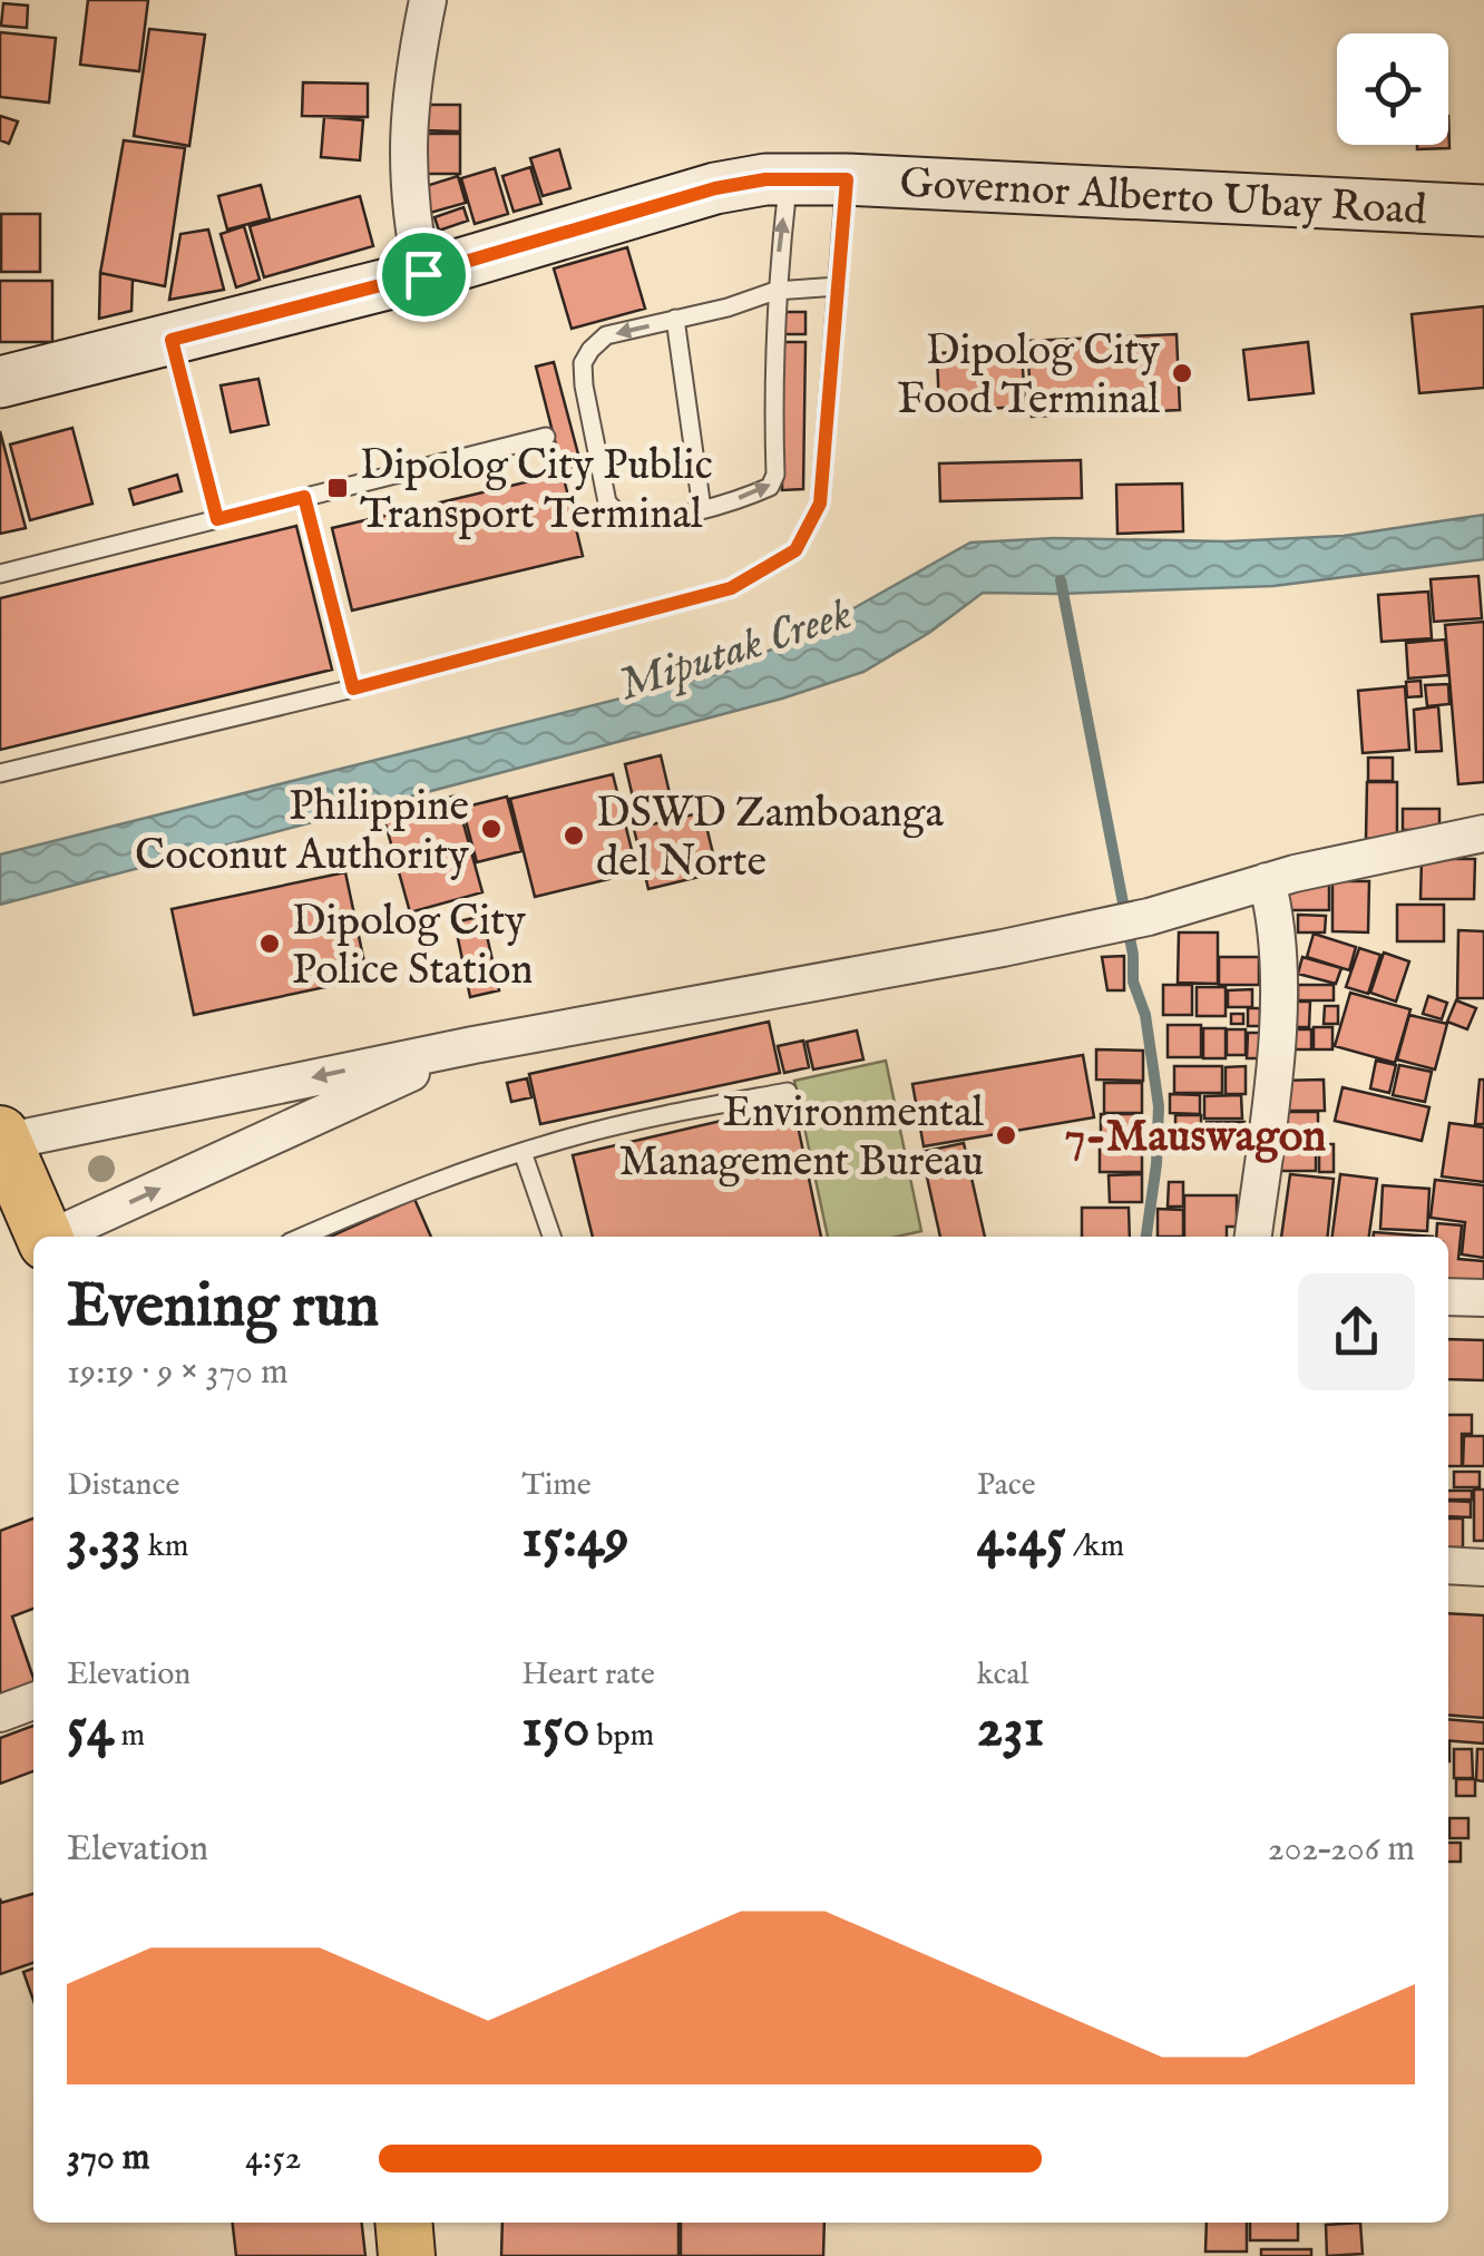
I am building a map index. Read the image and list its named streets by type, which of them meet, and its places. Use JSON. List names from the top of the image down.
{
  "streets": {
    "main road": ["Governor Alberto Ubay Road"]
  },
  "districts": ["7-Mauswagon"],
  "water": ["Miputak Creek"],
  "places": {
    "other": [
      "Dipolog City Food Terminal",
      "Philippine Coconut Authority",
      "DSWD Zamboanga del Norte",
      "Dipolog City Police Station",
      "Environmental Management Bureau"
    ],
    "transit": ["Dipolog City Public Transport Terminal"]
  },
  "page": {
    "heading": ["Evening run", "19:19 · 9 × 370 m"],
    "stats": [
      ["Distance", "3.33 km"],
      ["Time", "15:49"],
      ["Pace", "4:45 /km"],
      ["Elevation", "54 m"],
      ["Heart rate", "150 bpm"],
      ["kcal", "231"]
    ],
    "chart": ["Elevation", "202–206 m"],
    "list": [
      {
        "name": "370 m",
        "note": "4:52"
      }
    ]
  }
}
